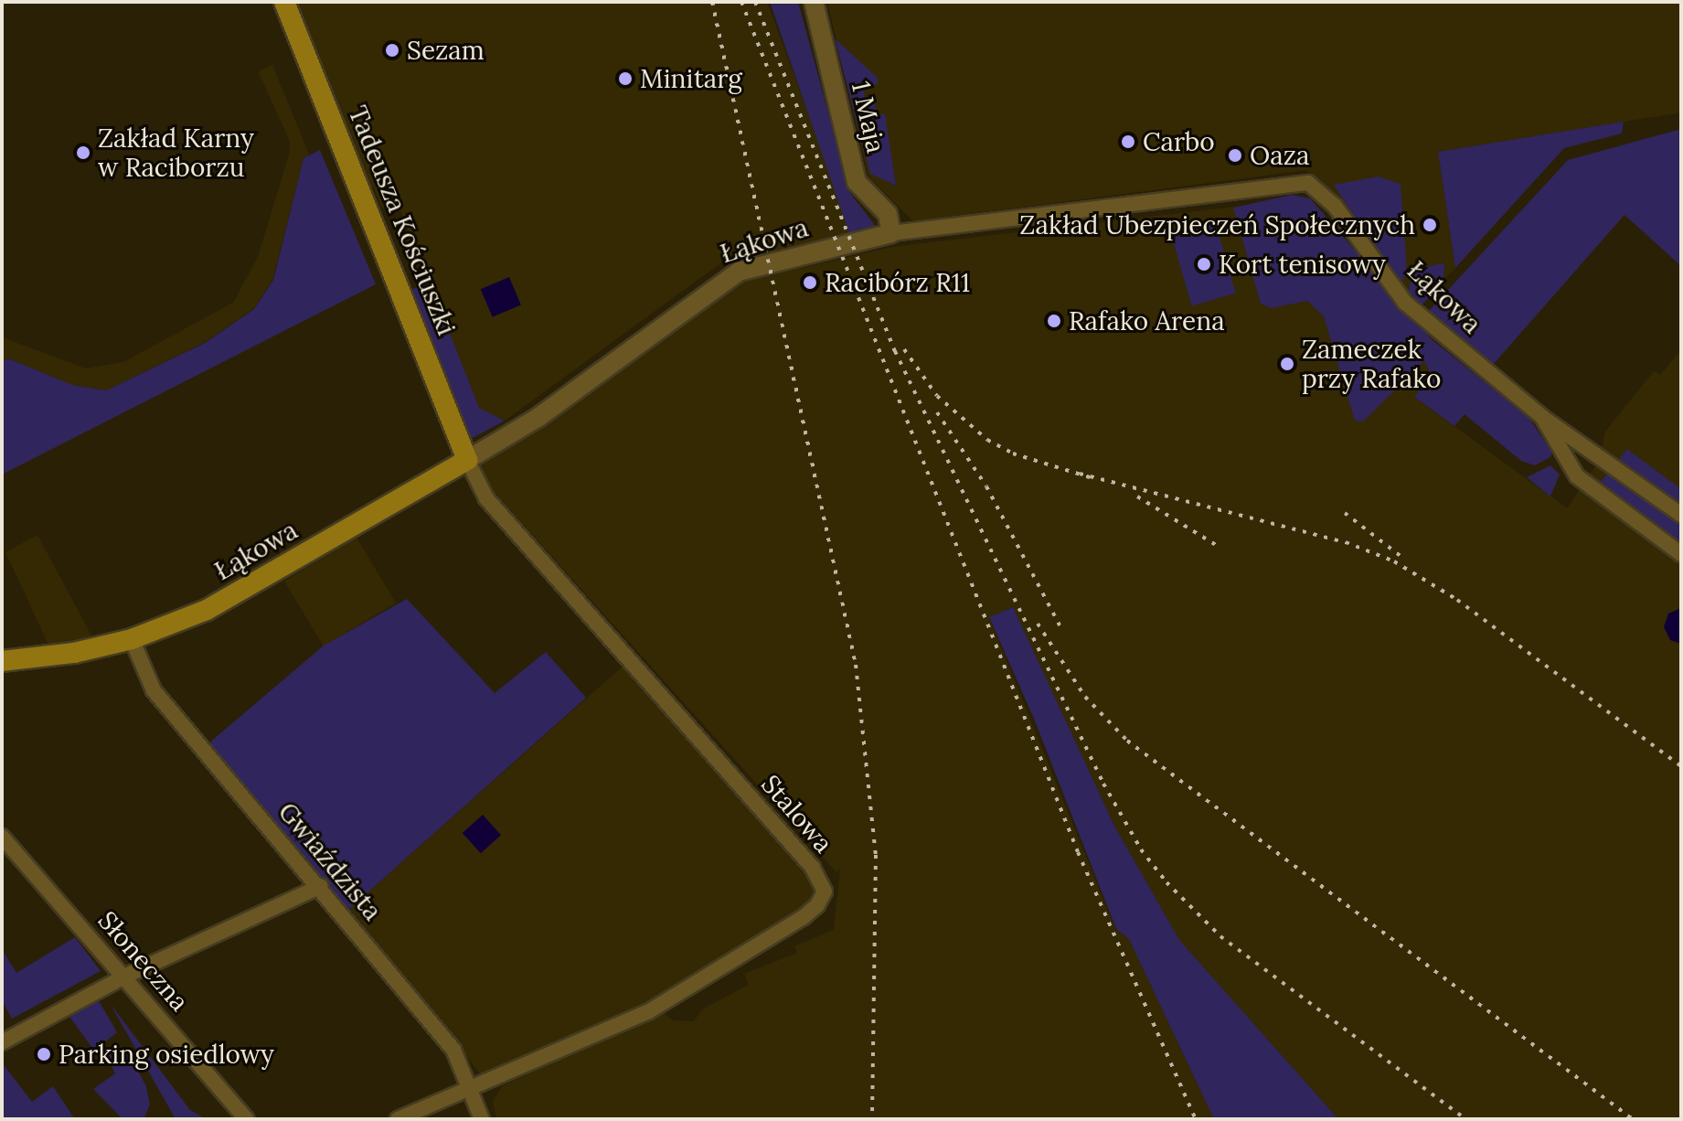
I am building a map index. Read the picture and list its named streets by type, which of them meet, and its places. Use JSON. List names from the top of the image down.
{
  "streets": {
    "main road": ["Tadeusza Kościuszki", "Łąkowa"],
    "street": [
      "1 Maja",
      "Stalowa",
      "Gwiaździsta",
      "Słoneczna"
    ]
  },
  "crossings": [
    ["1 Maja", "Łąkowa"],
    ["Tadeusza Kościuszki", "Łąkowa"],
    ["Tadeusza Kościuszki", "Stalowa"],
    ["Łąkowa", "Stalowa"],
    ["Łąkowa", "Gwiaździsta"],
    ["Stalowa", "Gwiaździsta"]
  ],
  "places": [
    "Sezam",
    "Minitarg",
    "Carbo",
    "Zakład Karny w Raciborzu",
    "Oaza",
    "Zakład Ubezpieczeń Społecznych",
    "Kort tenisowy",
    "Racibórz R11",
    "Rafako Arena",
    "Zameczek przy Rafako",
    "Parking osiedlowy"
  ]
}
